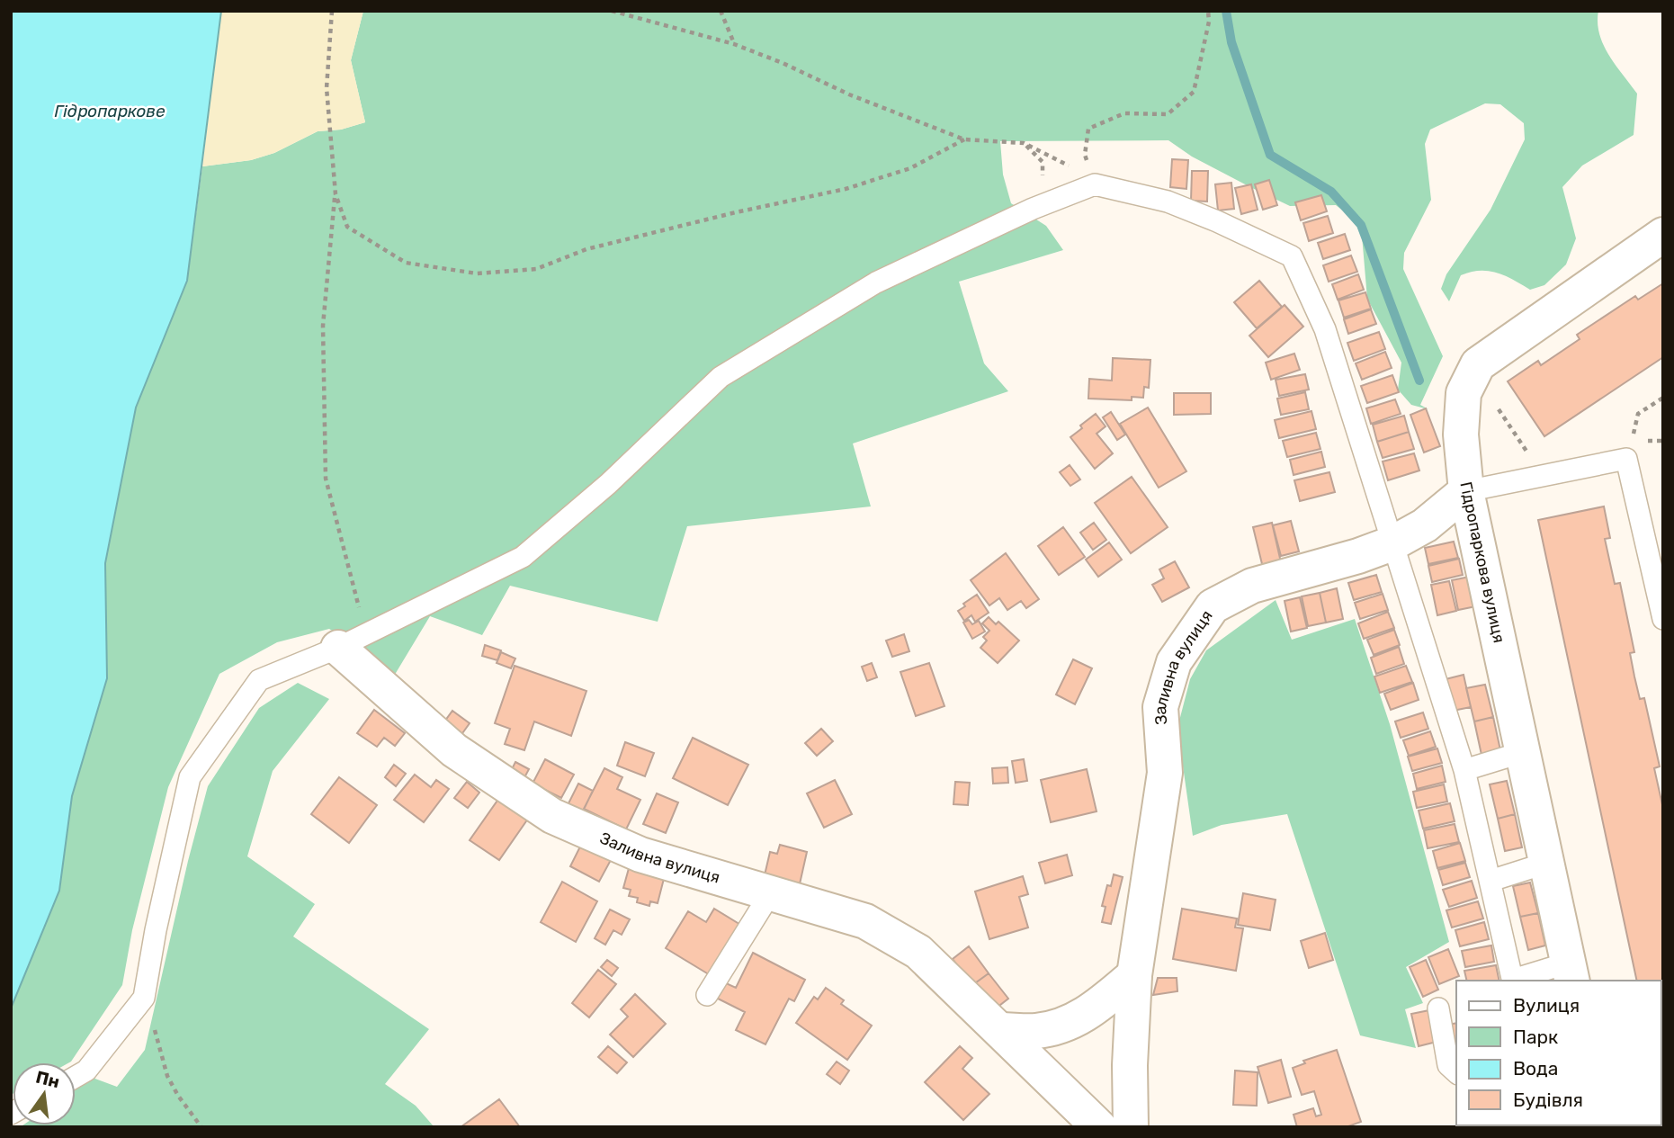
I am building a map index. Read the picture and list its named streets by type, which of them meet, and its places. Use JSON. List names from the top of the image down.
{
  "streets": {
    "street": ["Гідропаркова вулиця", "Заливна вулиця"]
  },
  "crossings": [
    ["Гідропаркова вулиця", "Заливна вулиця"]
  ],
  "water": ["Гідропаркове"],
  "legend": [
    "Вулиця",
    "Парк",
    "Вода",
    "Будівля"
  ],
  "north": "top"
}
